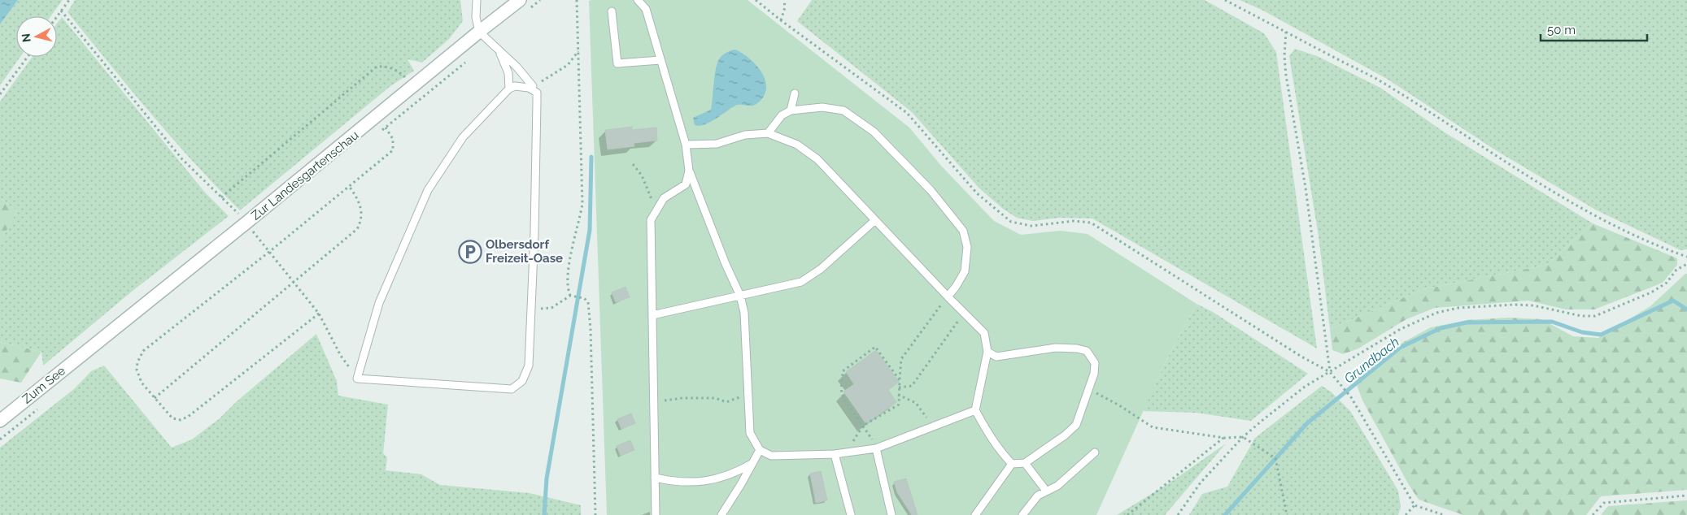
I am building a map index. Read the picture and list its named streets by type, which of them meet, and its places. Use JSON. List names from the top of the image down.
{
  "streets": {
    "street": ["Zur Landesgartenschau", "Zum See"]
  },
  "crossings": [
    ["Zur Landesgartenschau", "Zum See"]
  ],
  "water": ["Grundbach"],
  "places": {
    "parking": ["Olbersdorf Freizeit-Oase"]
  },
  "scale_bar": "50 m",
  "north": "left"
}
